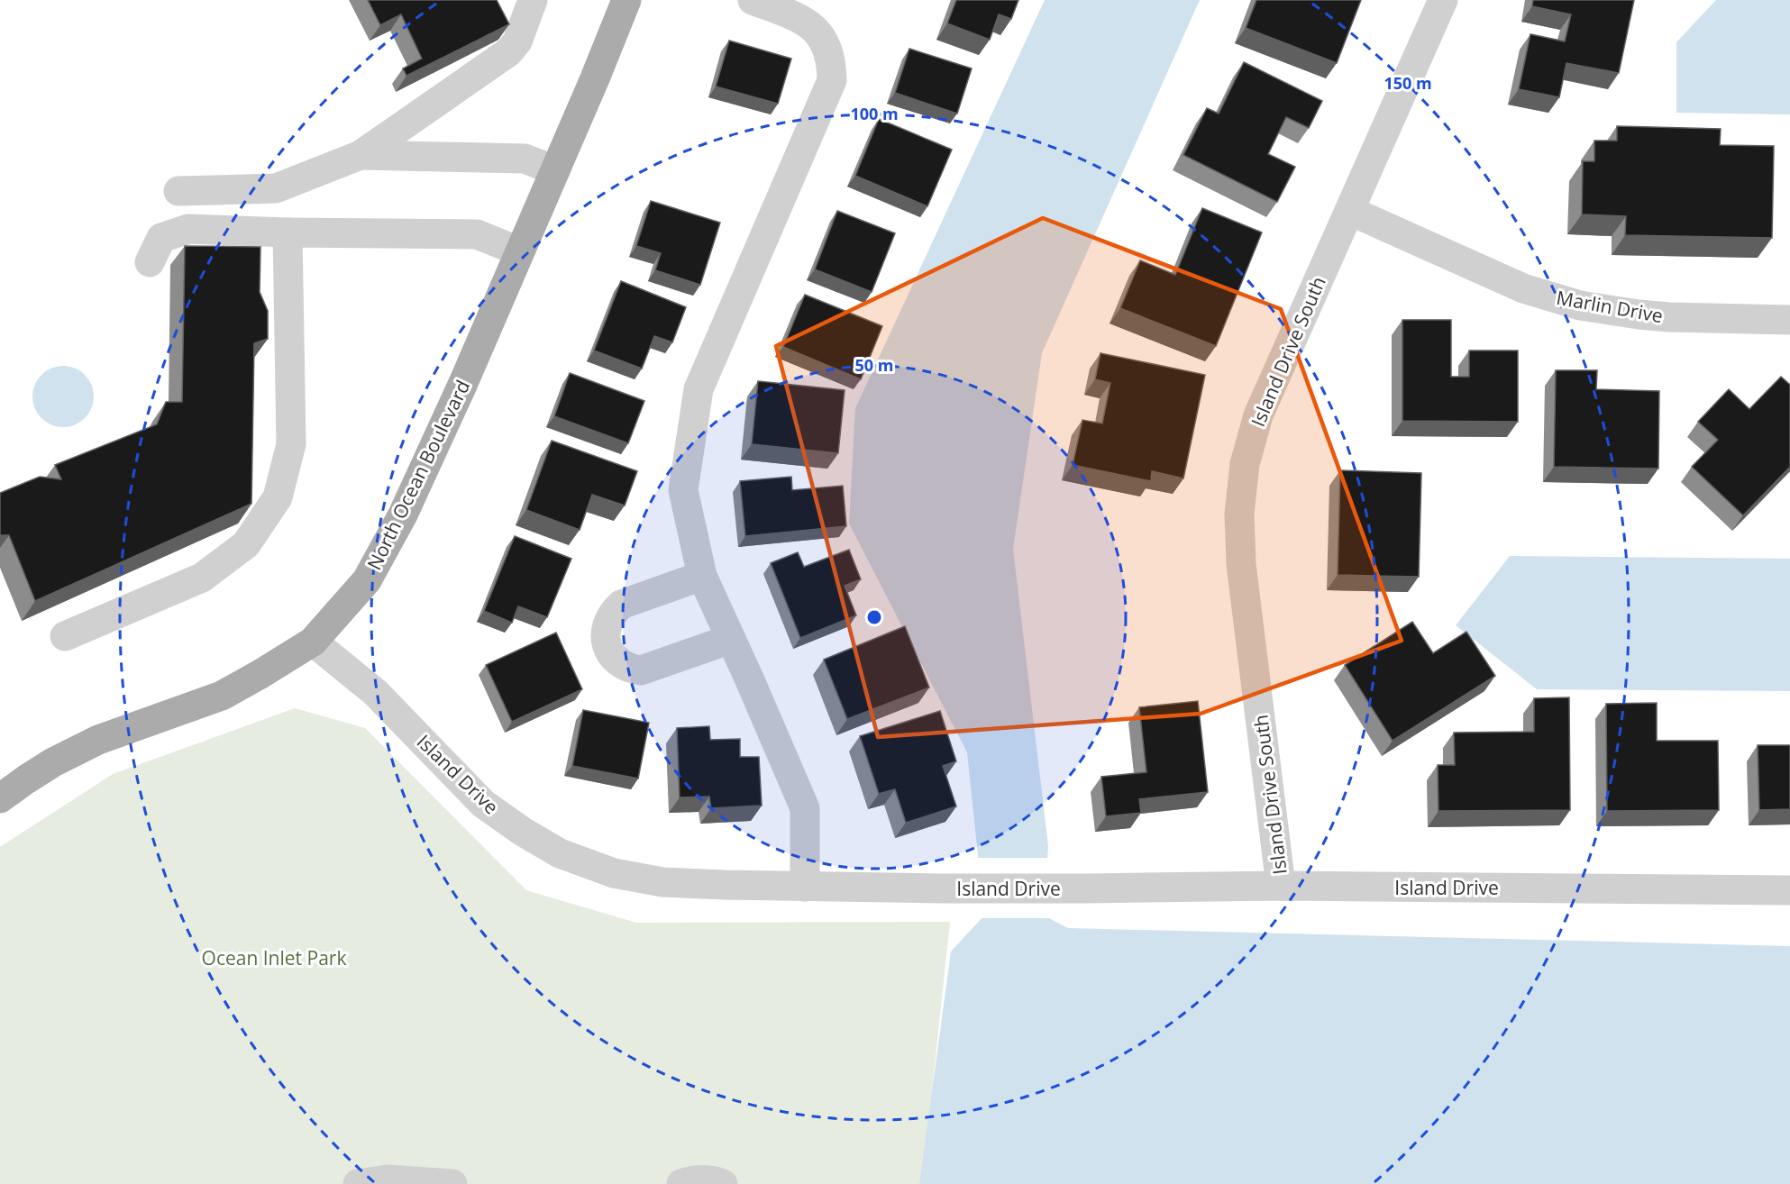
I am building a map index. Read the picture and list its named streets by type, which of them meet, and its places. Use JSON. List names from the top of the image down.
{
  "streets": {
    "main road": ["North Ocean Boulevard"],
    "street": ["Marlin Drive", "Island Drive South", "Island Drive"]
  },
  "crossings": [
    ["Marlin Drive", "Island Drive South"],
    ["Island Drive South", "Island Drive"],
    ["North Ocean Boulevard", "Island Drive"]
  ],
  "parks": ["Ocean Inlet Park"],
  "rings": ["150 m", "100 m", "50 m"]
}
